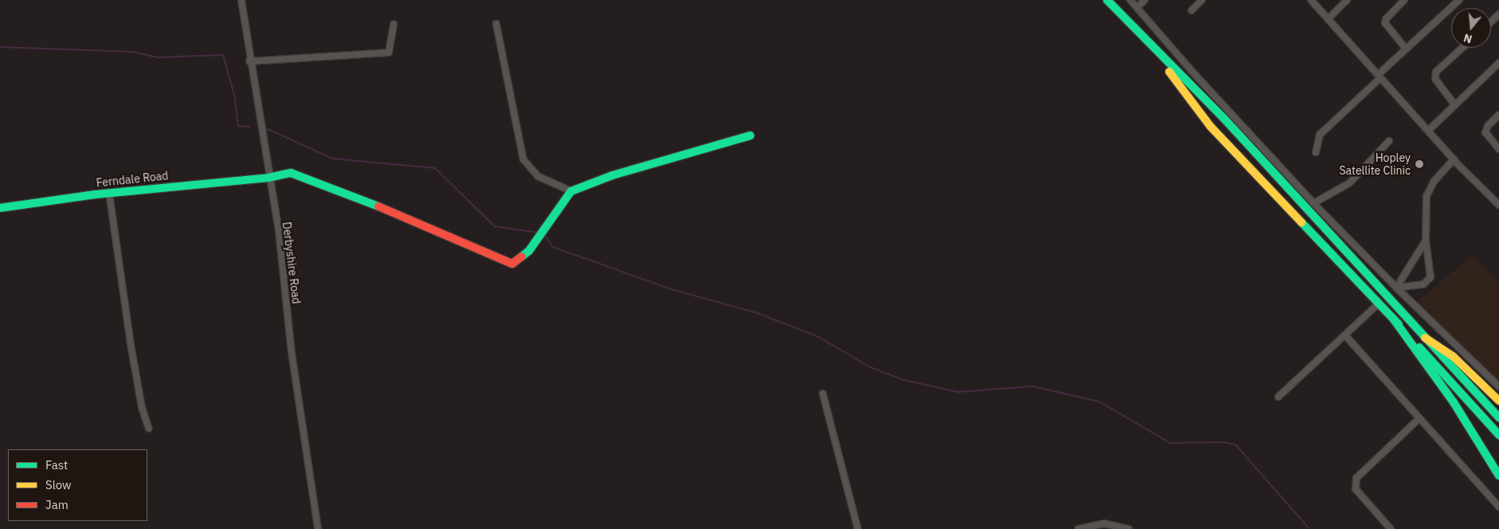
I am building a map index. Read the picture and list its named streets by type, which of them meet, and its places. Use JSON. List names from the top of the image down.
{
  "streets": {
    "main road": ["Ferndale Road"],
    "street": ["Derbyshire Road"]
  },
  "crossings": [
    ["Ferndale Road", "Derbyshire Road"]
  ],
  "places": ["Hopley Satellite Clinic"],
  "legend": ["Fast", "Slow", "Jam"],
  "north": "bottom"
}
